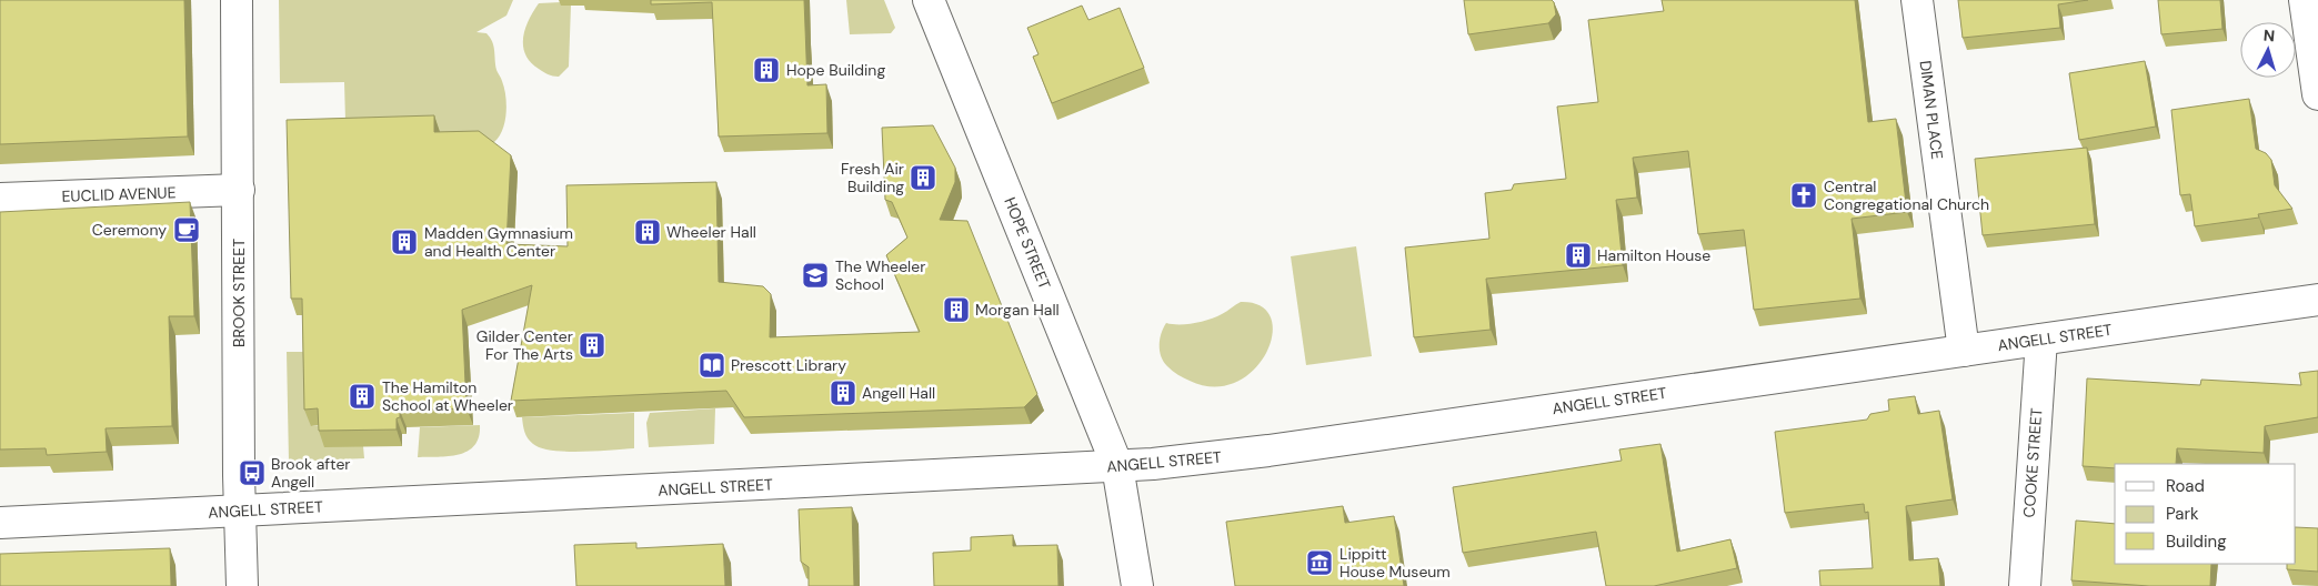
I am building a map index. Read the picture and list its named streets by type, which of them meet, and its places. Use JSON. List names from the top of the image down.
{
  "streets": {
    "main road": [
      "DIMAN PLACE",
      "EUCLID AVENUE",
      "HOPE STREET",
      "BROOK STREET",
      "ANGELL STREET",
      "COOKE STREET"
    ]
  },
  "crossings": [
    ["DIMAN PLACE", "ANGELL STREET"],
    ["EUCLID AVENUE", "BROOK STREET"],
    ["HOPE STREET", "ANGELL STREET"],
    ["BROOK STREET", "ANGELL STREET"],
    ["ANGELL STREET", "COOKE STREET"]
  ],
  "places": {
    "building": [
      "Hope Building",
      "Fresh Air Building",
      "Wheeler Hall",
      "Madden Gymnasium and Health Center",
      "Hamilton House",
      "Morgan Hall",
      "Gilder Center For The Arts",
      "Angell Hall",
      "The Hamilton School at Wheeler"
    ],
    "church": ["Central Congregational Church"],
    "cafe": ["Ceremony"],
    "school or university": ["The Wheeler School"],
    "library": ["Prescott Library"],
    "bus stop": ["Brook after Angell"],
    "museum": ["Lippitt House Museum"]
  },
  "legend": ["Road", "Park", "Building"],
  "north": "top"
}
